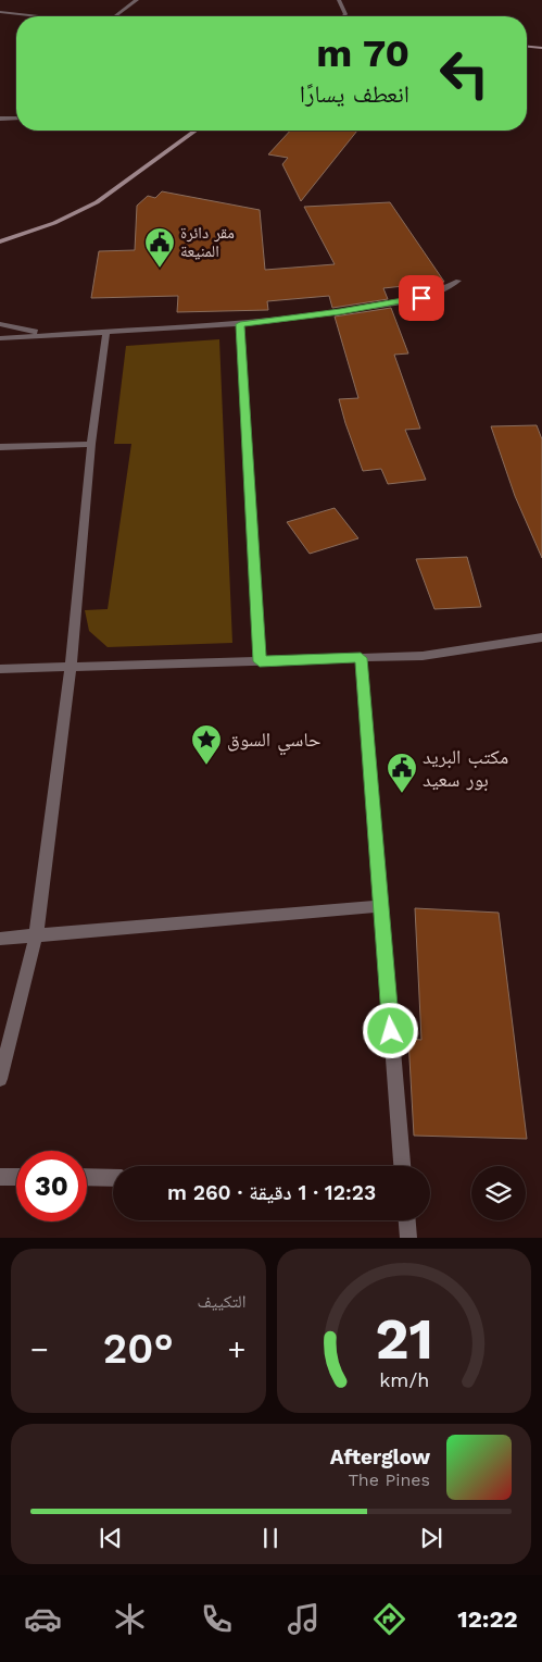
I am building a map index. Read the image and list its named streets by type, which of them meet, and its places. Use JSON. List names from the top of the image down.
{
  "places": {
    "public building": ["مقر دائرة المنيعة", "مكتب البريد بور سعيد"],
    "place": ["حاسي السوق"]
  },
  "page": {
    "turn": ["70 m", "انعطف يسارًا"],
    "limit": "30",
    "trip": "12:23 · 1 دقيقة · 260 m",
    "tile": "التكييف",
    "heat": ["−", "20°", "+"],
    "song": ["Afterglow", "The Pines"],
    "tabs": "12:22",
    "gauge": ["21", "km/h"]
  }
}
